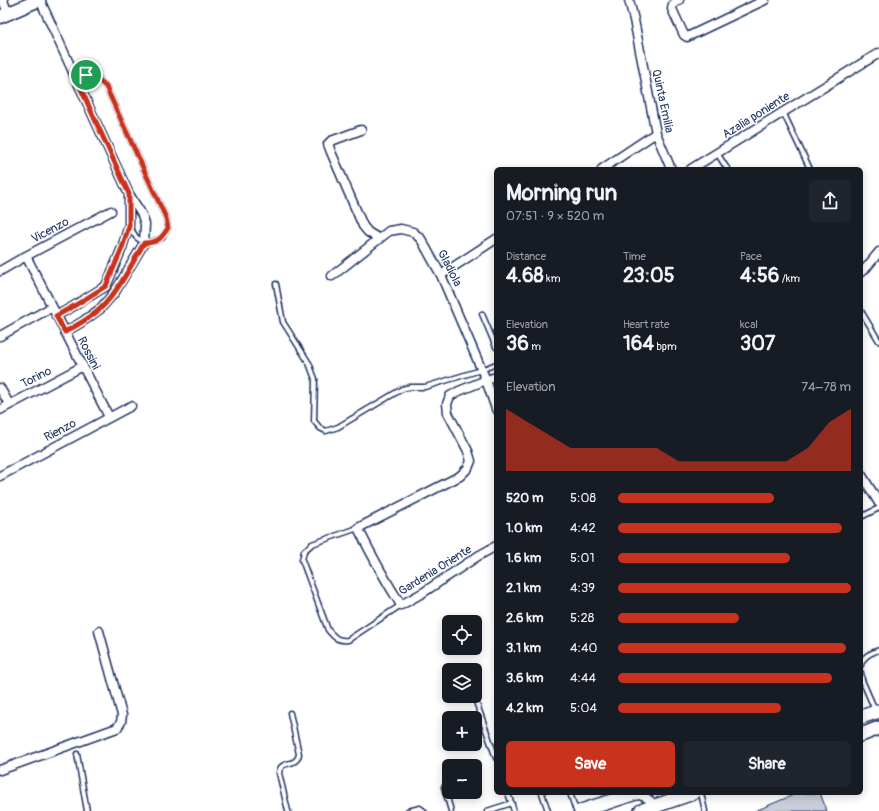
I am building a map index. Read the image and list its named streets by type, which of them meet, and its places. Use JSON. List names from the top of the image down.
{
  "streets": {
    "street": [
      "Quinta Emilia",
      "Azalia poniente",
      "Vicenzo",
      "Gladiola",
      "Rossini",
      "Torino",
      "Rienzo",
      "Gardenia Oriente"
    ]
  },
  "crossings": [
    ["Vicenzo", "Rossini"],
    ["Rossini", "Torino"],
    ["Rossini", "Rienzo"]
  ],
  "page": {
    "heading": ["Morning run", "07:51 · 9 × 520 m"],
    "stats": [
      ["Distance", "4.68 km"],
      ["Time", "23:05"],
      ["Pace", "4:56 /km"],
      ["Elevation", "36 m"],
      ["Heart rate", "164 bpm"],
      ["kcal", "307"]
    ],
    "chart": ["Elevation", "74–78 m"],
    "list": [
      {
        "name": "520 m",
        "note": "5:08"
      },
      {
        "name": "1.0 km",
        "note": "4:42"
      },
      {
        "name": "1.6 km",
        "note": "5:01"
      },
      {
        "name": "2.1 km",
        "note": "4:39"
      },
      {
        "name": "2.6 km",
        "note": "5:28"
      },
      {
        "name": "3.1 km",
        "note": "4:40"
      },
      {
        "name": "3.6 km",
        "note": "4:44"
      },
      {
        "name": "4.2 km",
        "note": "5:04"
      }
    ],
    "map_buttons": ["+", "−"],
    "buttons": ["Save", "Share"]
  }
}
